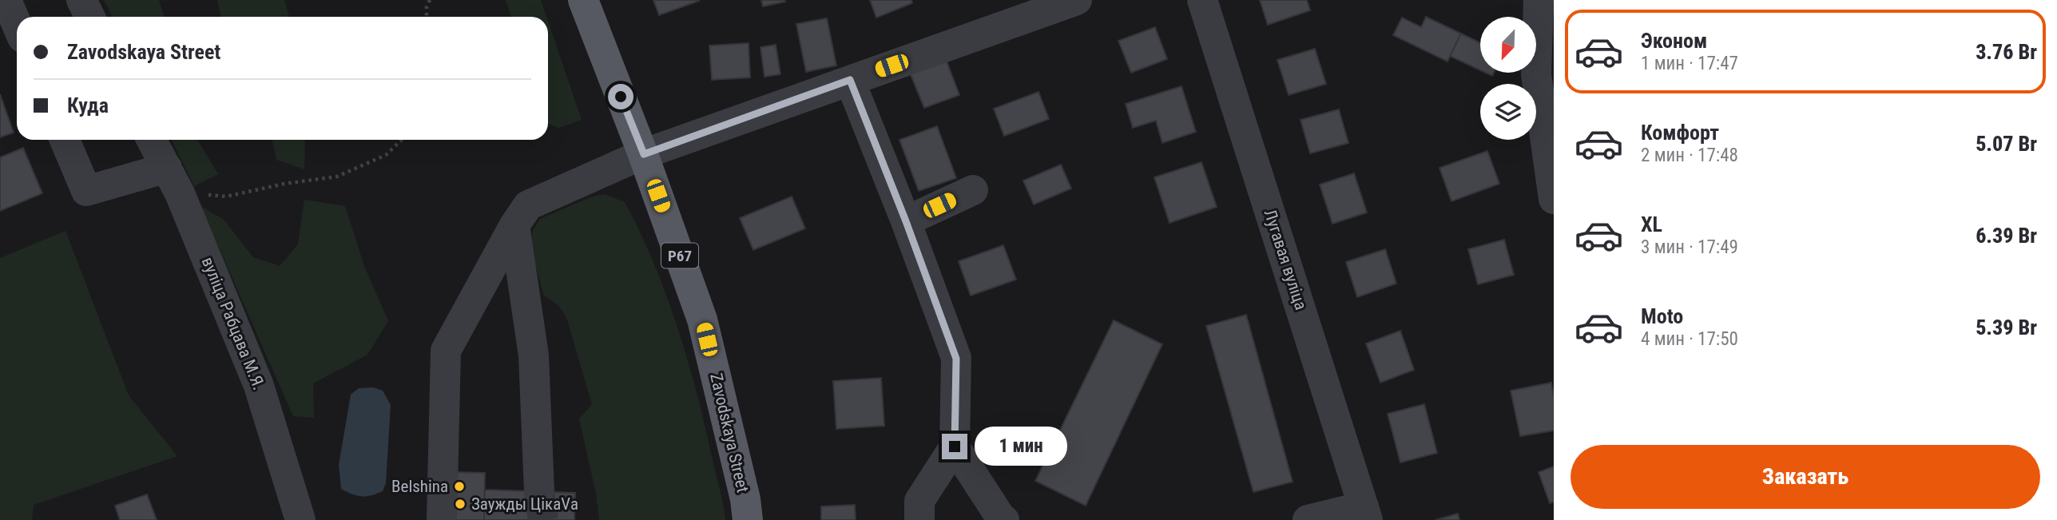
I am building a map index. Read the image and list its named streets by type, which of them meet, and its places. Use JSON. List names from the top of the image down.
{
  "streets": {
    "main road": ["Р67", "Zavodskaya Street"],
    "street": ["Лугавая вуліца", "вуліца Рабцава М.Я."]
  },
  "places": ["Belshina", "Заужды ЦікаVа"],
  "north": "bottom left",
  "page": {
    "list": [
      {
        "name": "Эконом",
        "note": "1 мин · 17:47",
        "value": "3.76 Br"
      },
      {
        "name": "Комфорт",
        "note": "2 мин · 17:48",
        "value": "5.07 Br"
      },
      {
        "name": "XL",
        "note": "3 мин · 17:49",
        "value": "6.39 Br"
      },
      {
        "name": "Moto",
        "note": "4 мин · 17:50",
        "value": "5.39 Br"
      }
    ],
    "banner": ["Zavodskaya Street", "Куда"],
    "bubble": "1 мин",
    "buttons": "Заказать"
  }
}
